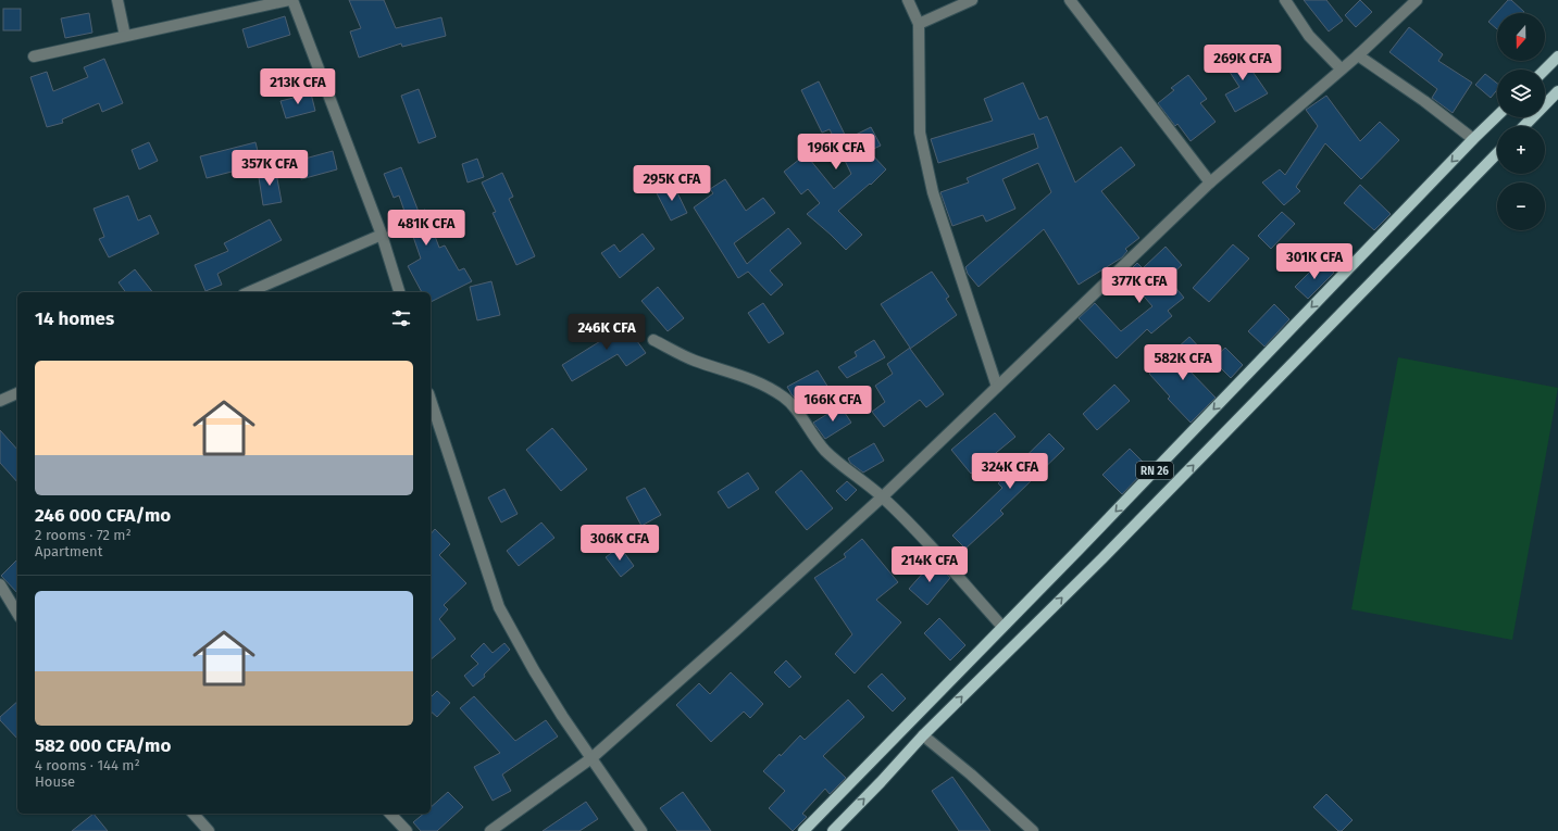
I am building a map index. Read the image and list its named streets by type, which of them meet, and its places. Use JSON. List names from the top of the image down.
{
  "streets": {
    "main road": ["RN 26"]
  },
  "north": "bottom",
  "page": {
    "map_buttons": ["+", "−"],
    "price": [
      "269K CFA",
      "213K CFA",
      "196K CFA",
      "357K CFA",
      "295K CFA",
      "481K CFA",
      "301K CFA",
      "377K CFA",
      "246K CFA",
      "582K CFA",
      "166K CFA",
      "324K CFA",
      "306K CFA",
      "214K CFA"
    ],
    "heading": "14 homes",
    "list": [
      {
        "name": "246 000 CFA/mo",
        "note": "2 rooms · 72 m² · Apartment"
      },
      {
        "name": "582 000 CFA/mo",
        "note": "4 rooms · 144 m² · House"
      }
    ]
  }
}
